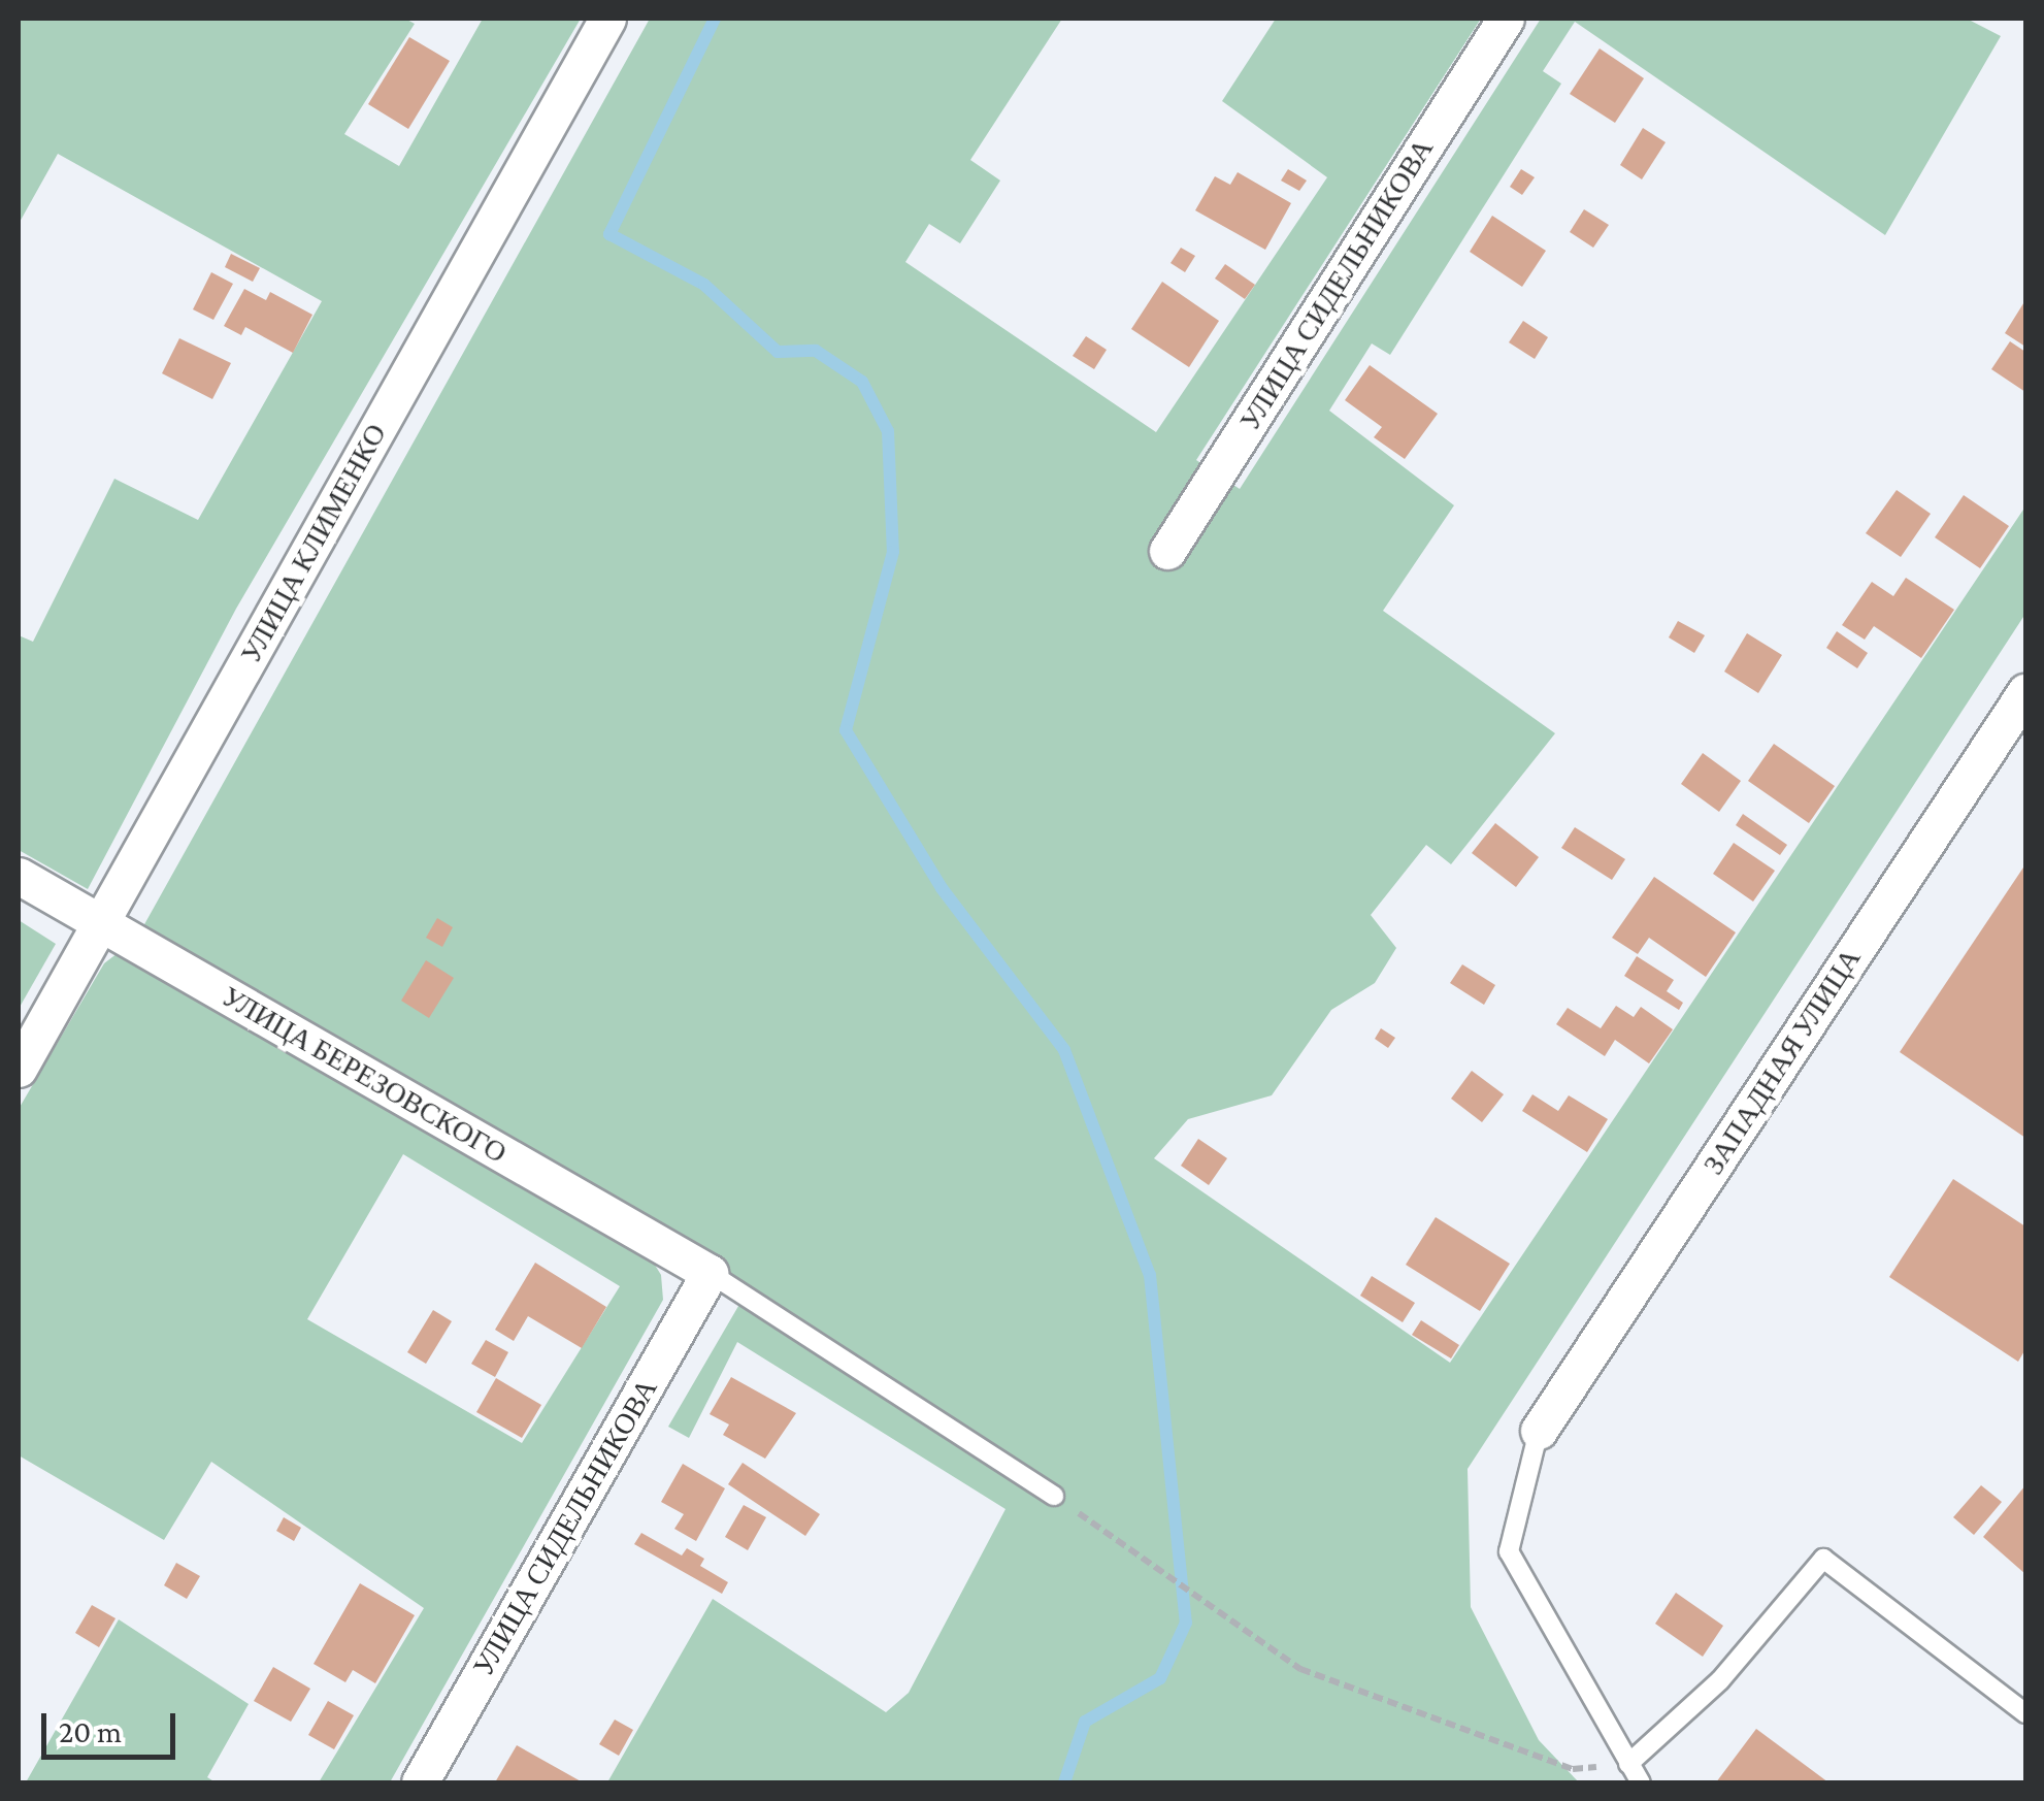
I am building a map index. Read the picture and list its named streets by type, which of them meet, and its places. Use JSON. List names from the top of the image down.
{
  "streets": {
    "street": [
      "УЛИЦА СИДЕЛЬНИКОВА",
      "УЛИЦА КЛИМЕНКО",
      "ЗАПАДНАЯ УЛИЦА",
      "УЛИЦА БЕРЕЗОВСКОГО"
    ]
  },
  "crossings": [
    ["УЛИЦА СИДЕЛЬНИКОВА", "УЛИЦА БЕРЕЗОВСКОГО"],
    ["УЛИЦА КЛИМЕНКО", "УЛИЦА БЕРЕЗОВСКОГО"]
  ],
  "scale_bar": "20 m"
}
